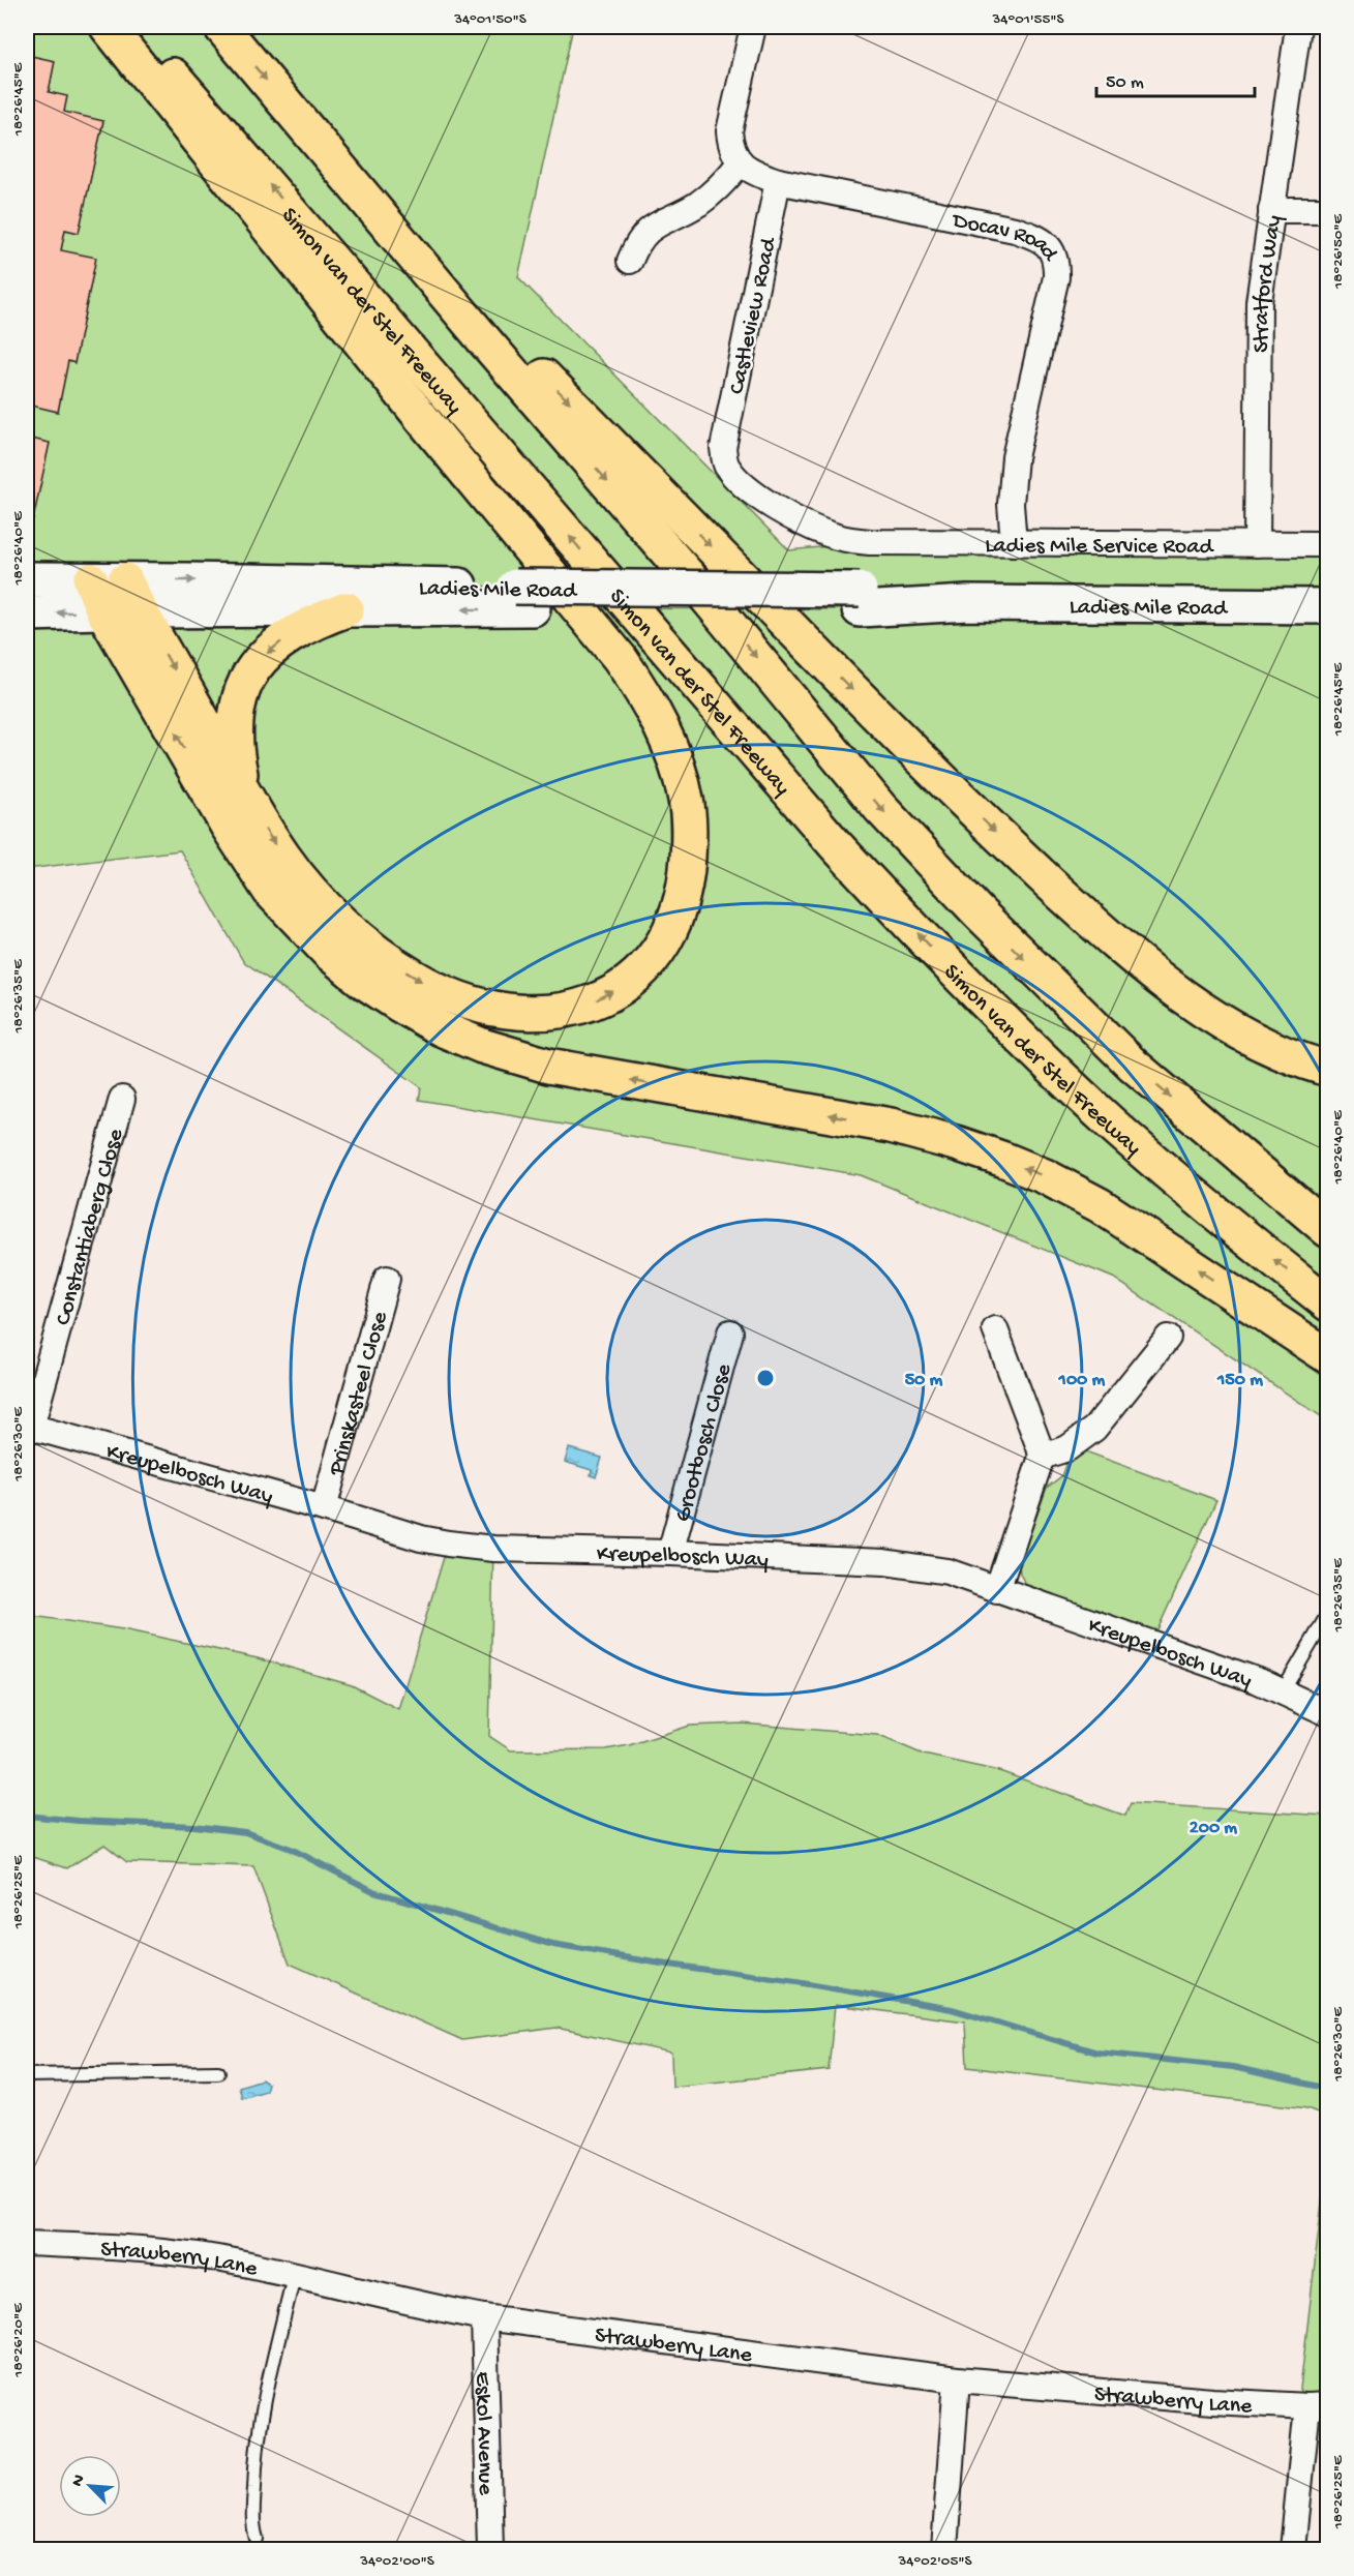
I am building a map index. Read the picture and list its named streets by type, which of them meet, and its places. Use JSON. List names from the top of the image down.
{
  "streets": {
    "highway": ["Simon van der Stel Freeway"],
    "main road": ["Ladies Mile Road"],
    "street": [
      "Docav Road",
      "Stratford Way",
      "Castleview Road",
      "Ladies Mile Service Road",
      "Constantiaberg Close",
      "Prinskasteel Close",
      "Grootbosch Close",
      "Kreupelbosch Way",
      "Strawberry Lane",
      "Eskol Avenue"
    ]
  },
  "crossings": [
    ["Docav Road", "Castleview Road"],
    ["Docav Road", "Ladies Mile Service Road"],
    ["Stratford Way", "Ladies Mile Service Road"],
    ["Castleview Road", "Ladies Mile Service Road"],
    ["Constantiaberg Close", "Kreupelbosch Way"],
    ["Prinskasteel Close", "Kreupelbosch Way"],
    ["Grootbosch Close", "Kreupelbosch Way"],
    ["Strawberry Lane", "Eskol Avenue"]
  ],
  "scale_bar": "50 m",
  "north": "top left",
  "coordinates": [
    "34°01'50\"S",
    "34°01'55\"S",
    "18°26'45\"E",
    "18°26'50\"E",
    "18°26'40\"E",
    "18°26'35\"E",
    "18°26'30\"E",
    "18°26'25\"E",
    "18°26'20\"E",
    "34°02'00\"S",
    "34°02'05\"S"
  ],
  "rings": [
    "50 m",
    "100 m",
    "150 m",
    "200 m"
  ]
}
